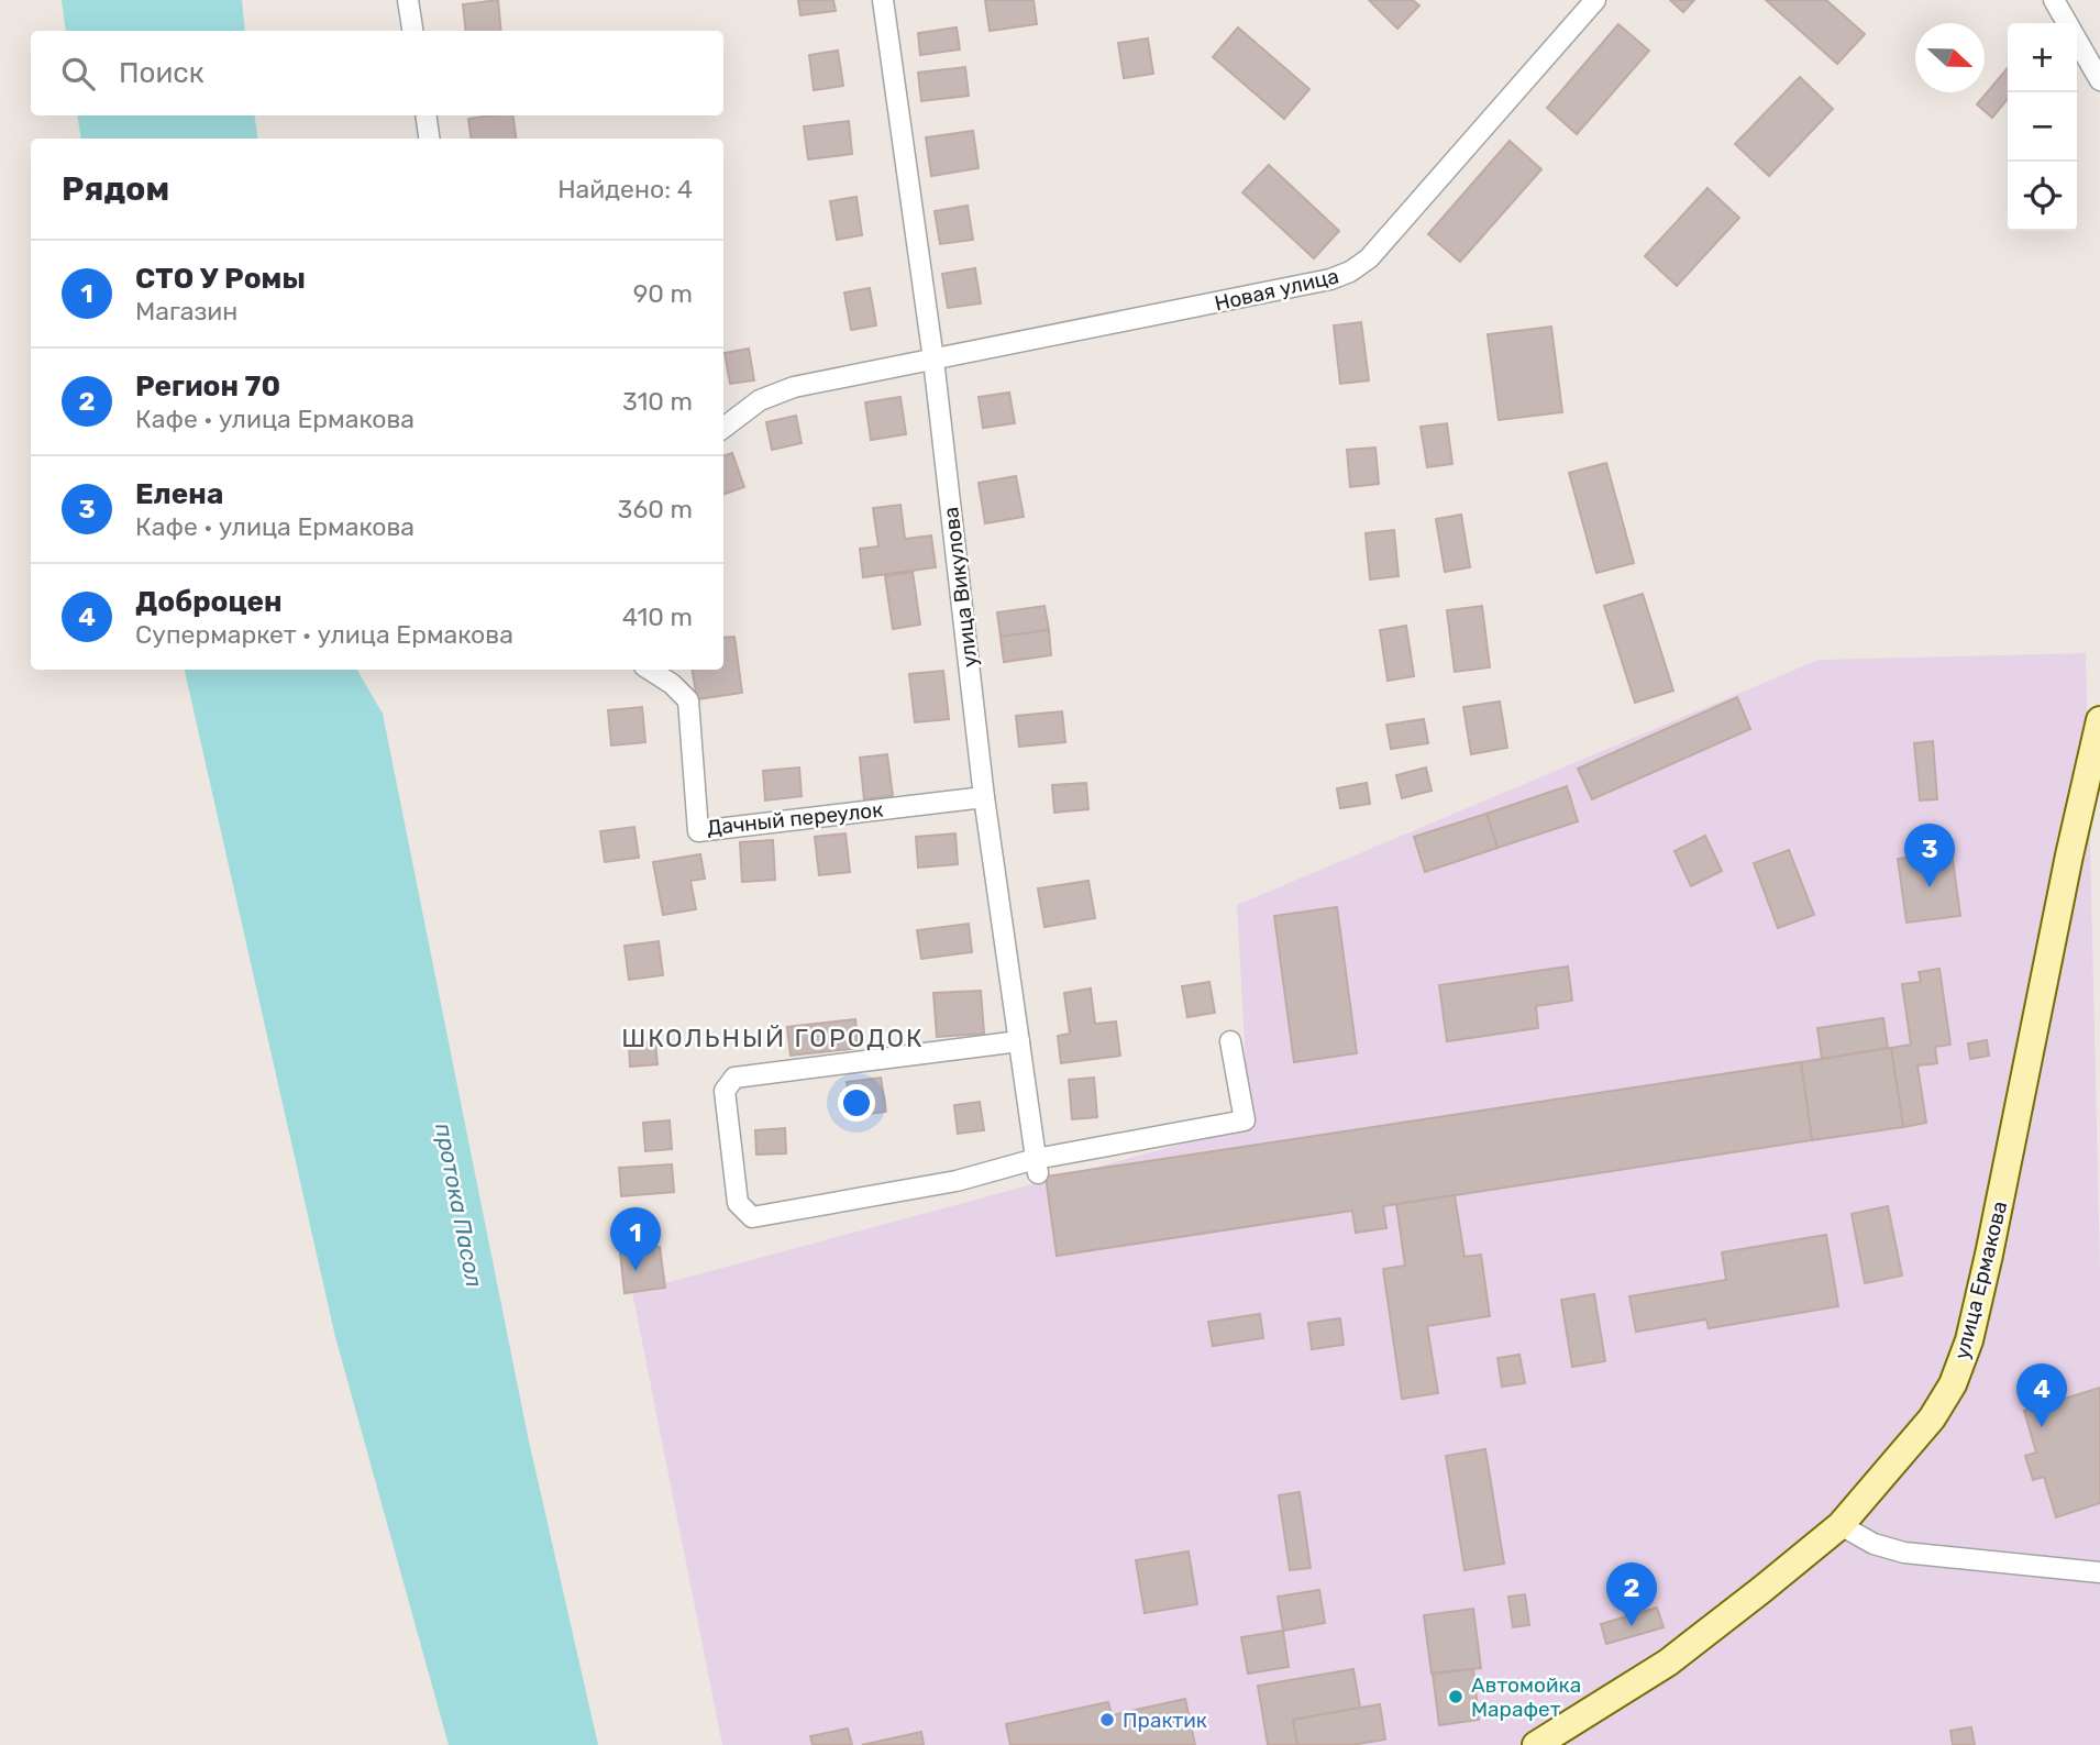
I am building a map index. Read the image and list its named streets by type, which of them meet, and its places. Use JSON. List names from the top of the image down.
{
  "streets": {
    "street": [
      "Новая улица",
      "улица Викулова",
      "Дачный переулок",
      "улица Ермакова"
    ]
  },
  "crossings": [
    ["Новая улица", "улица Викулова"],
    ["улица Викулова", "Дачный переулок"]
  ],
  "districts": ["ШКОЛЬНЫЙ ГОРОДОК"],
  "water": ["протока Пасол"],
  "places": ["Автомойка Марафет", "Практик"],
  "north": "right",
  "page": {
    "map_buttons": ["+", "−"],
    "search": "Поиск",
    "heading": ["Рядом", "Найдено: 4"],
    "list": [
      {
        "mark": "1",
        "name": "СТО У Ромы",
        "note": "Магазин",
        "value": "90 m"
      },
      {
        "mark": "2",
        "name": "Регион 70",
        "note": "Кафе · улица Ермакова",
        "value": "310 m"
      },
      {
        "mark": "3",
        "name": "Елена",
        "note": "Кафе · улица Ермакова",
        "value": "360 m"
      },
      {
        "mark": "4",
        "name": "Доброцен",
        "note": "Супермаркет · улица Ермакова",
        "value": "410 m"
      }
    ],
    "pins": [
      "3",
      "1",
      "4",
      "2"
    ]
  }
}
